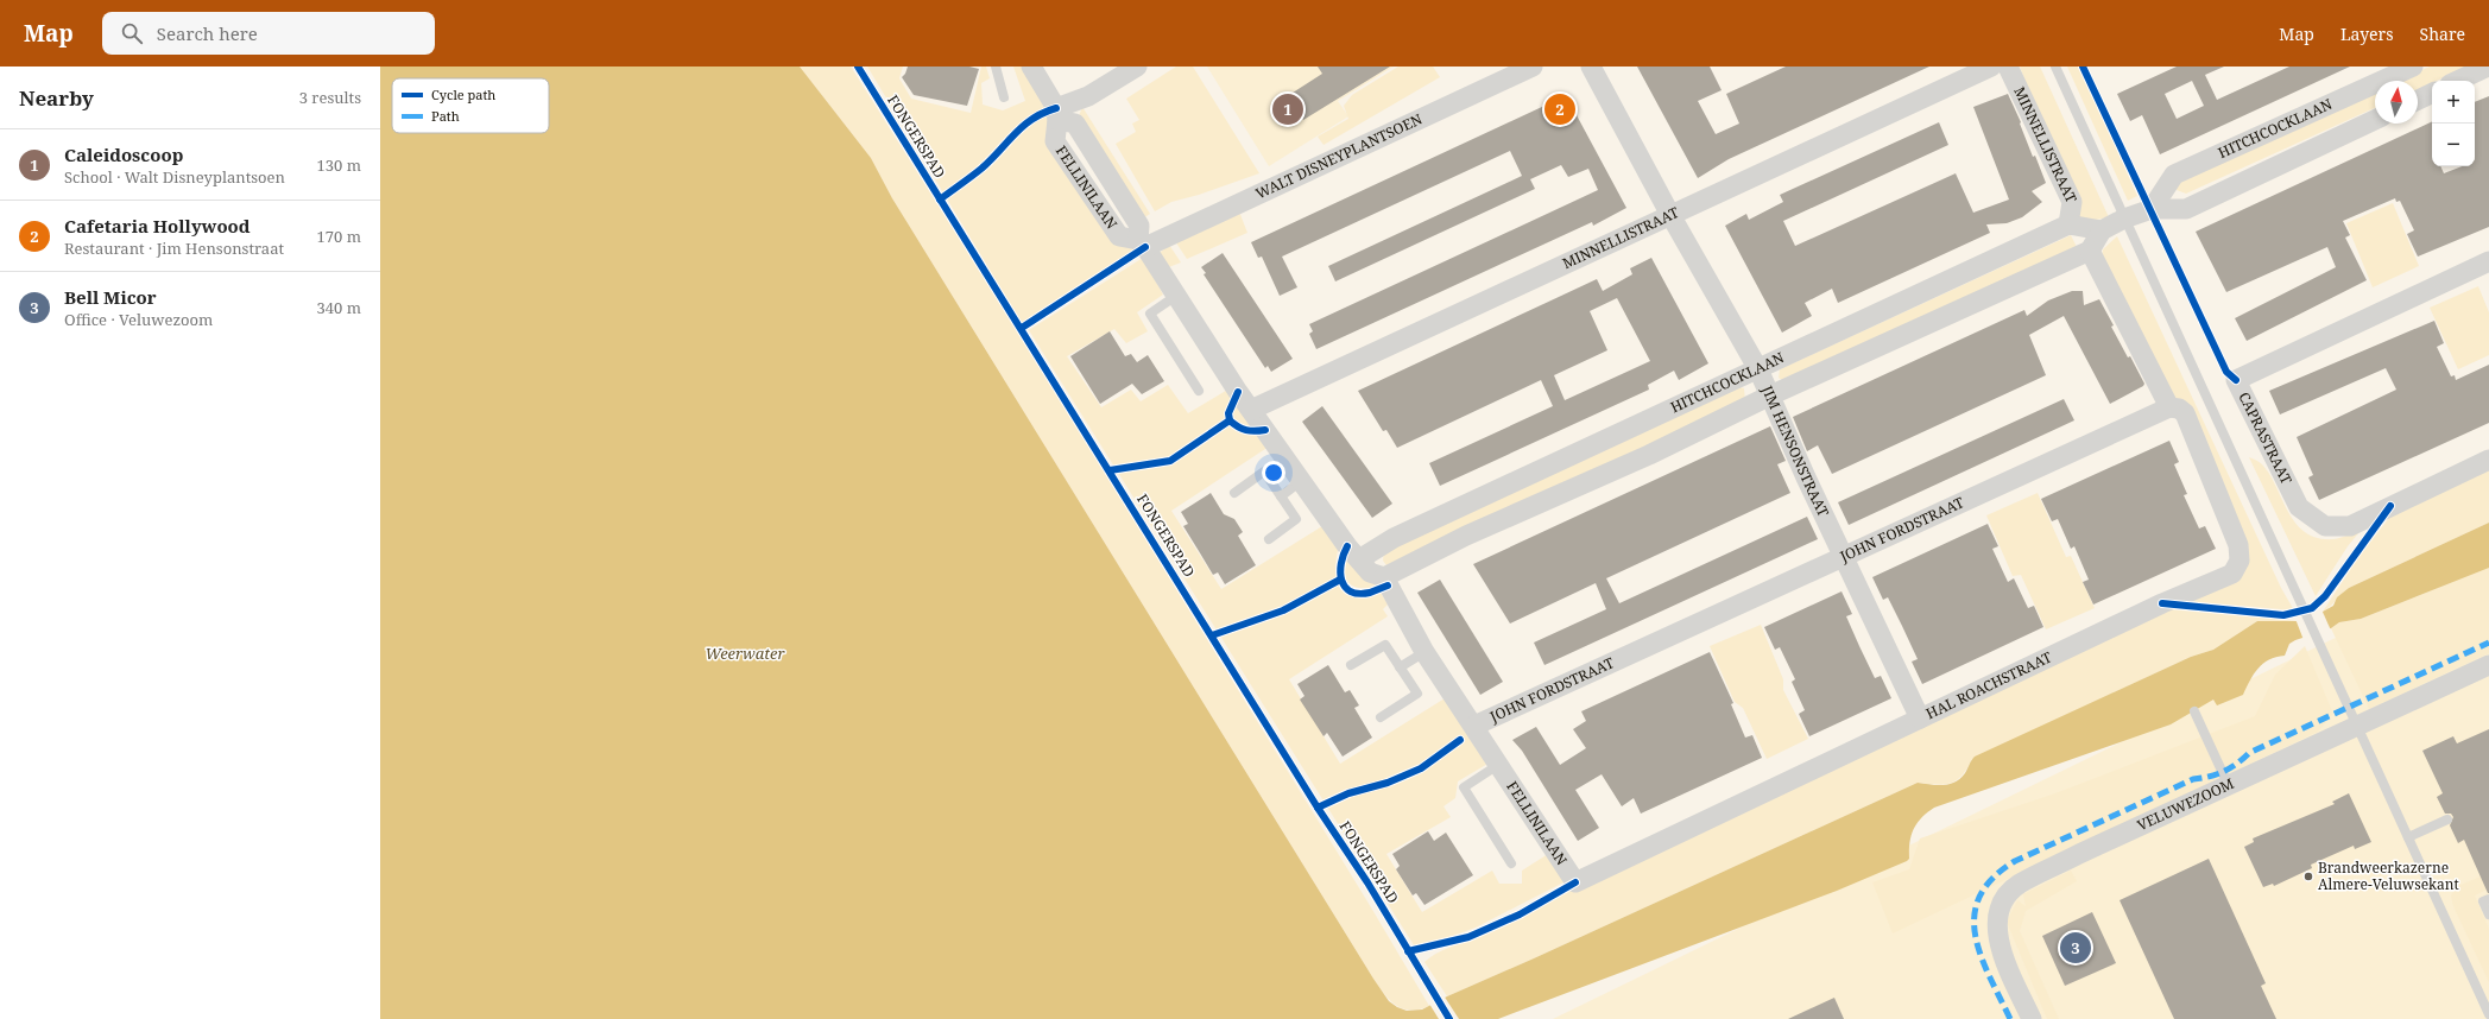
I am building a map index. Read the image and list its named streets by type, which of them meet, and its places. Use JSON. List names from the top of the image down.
{
  "streets": {
    "street": [
      "HITCHCOCKLAAN",
      "MINNELLISTRAAT",
      "WALT DISNEYPLANTSOEN",
      "FELLINILAAN",
      "CAPRASTRAAT",
      "JIM HENSONSTRAAT",
      "JOHN FORDSTRAAT",
      "HAL ROACHSTRAAT",
      "VELUWEZOOM"
    ],
    "cycle path": ["FONGERSPAD"]
  },
  "crossings": [
    ["HITCHCOCKLAAN", "MINNELLISTRAAT"],
    ["HITCHCOCKLAAN", "FELLINILAAN"],
    ["HITCHCOCKLAAN", "JIM HENSONSTRAAT"],
    ["MINNELLISTRAAT", "FELLINILAAN"],
    ["MINNELLISTRAAT", "JIM HENSONSTRAAT"],
    ["WALT DISNEYPLANTSOEN", "FELLINILAAN"],
    ["FELLINILAAN", "JOHN FORDSTRAAT"],
    ["FELLINILAAN", "HAL ROACHSTRAAT"],
    ["JIM HENSONSTRAAT", "JOHN FORDSTRAAT"],
    ["JIM HENSONSTRAAT", "HAL ROACHSTRAAT"],
    ["JOHN FORDSTRAAT", "HAL ROACHSTRAAT"]
  ],
  "water": ["Weerwater"],
  "places": ["Brandweerkazerne Almere-Veluwsekant"],
  "legend": ["Cycle path", "Path"],
  "north": "top",
  "page": {
    "header": "Map",
    "search": "Search here",
    "nav": ["Map", "Layers", "Share"],
    "heading": ["Nearby", "3 results"],
    "map_buttons": ["+", "−"],
    "pins": ["1", "2", "3"],
    "list": [
      {
        "mark": "1",
        "name": "Caleidoscoop",
        "note": "School · Walt Disneyplantsoen",
        "value": "130 m"
      },
      {
        "mark": "2",
        "name": "Cafetaria Hollywood",
        "note": "Restaurant · Jim Hensonstraat",
        "value": "170 m"
      },
      {
        "mark": "3",
        "name": "Bell Micor",
        "note": "Office · Veluwezoom",
        "value": "340 m"
      }
    ]
  }
}
